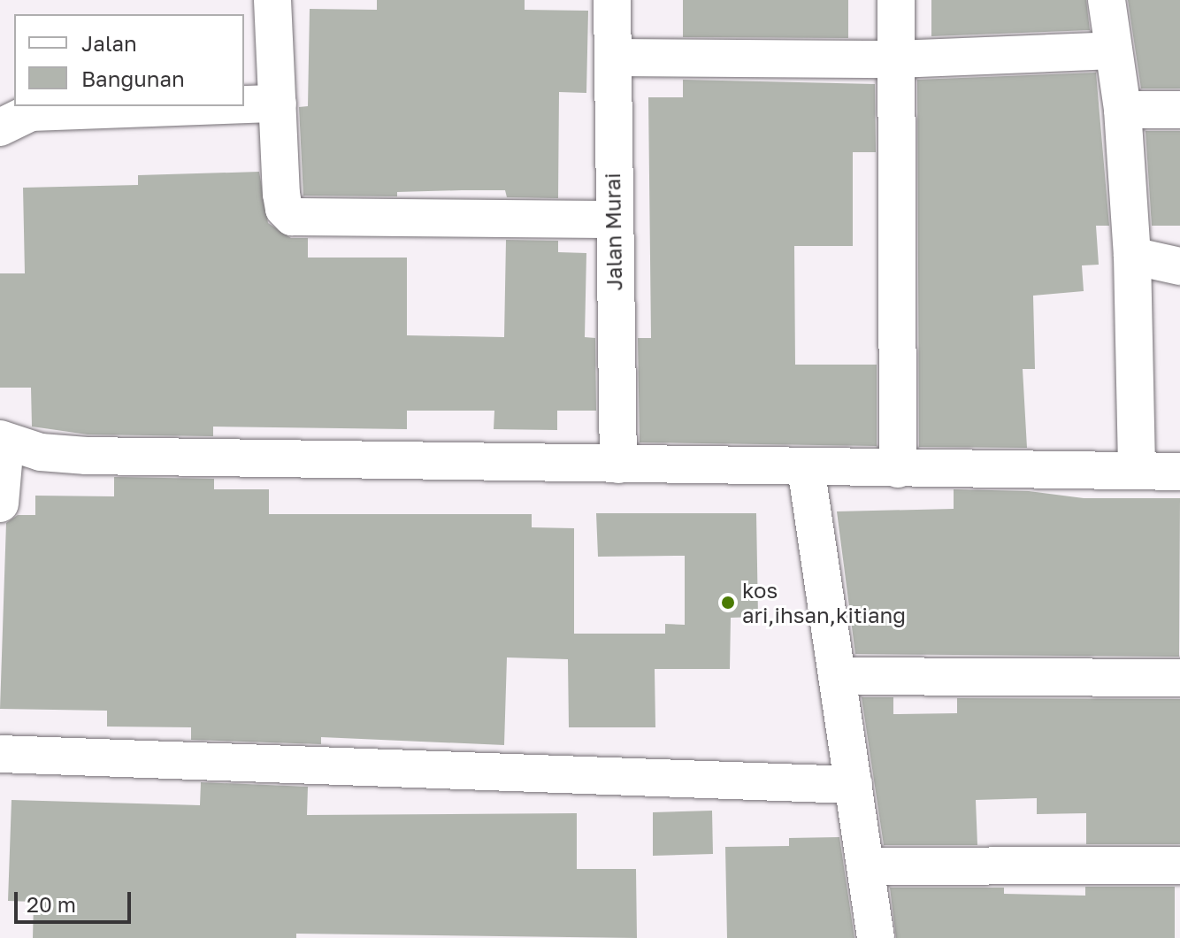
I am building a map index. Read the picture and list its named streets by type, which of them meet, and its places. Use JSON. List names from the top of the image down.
{
  "streets": {
    "street": ["Jalan Murai"]
  },
  "places": ["kos ari,ihsan,kitiang"],
  "legend": ["Jalan", "Bangunan"],
  "scale_bar": "20 m"
}
